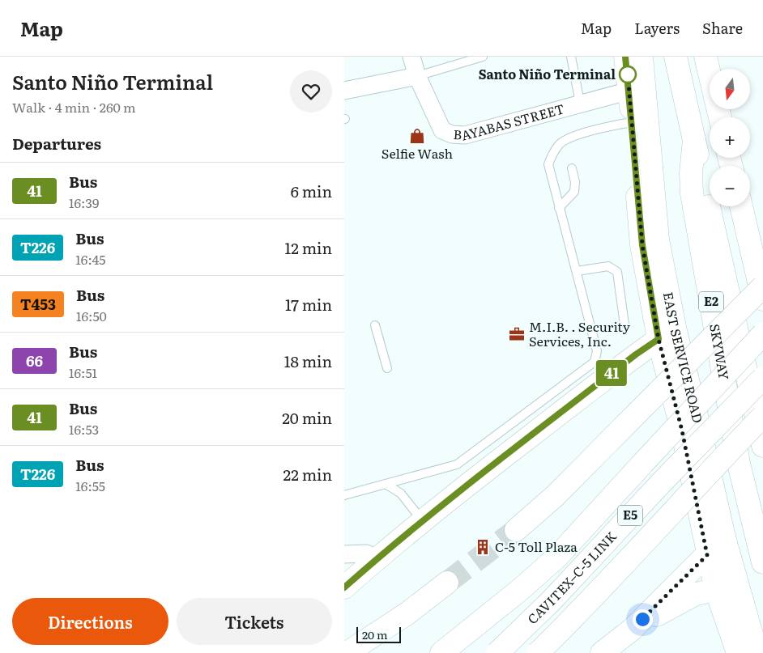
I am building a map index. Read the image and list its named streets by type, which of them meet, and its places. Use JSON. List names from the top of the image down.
{
  "streets": {
    "main road": [
      "E2",
      "SKYWAY",
      "EAST SERVICE ROAD",
      "E5",
      "CAVITEX–C-5 LINK"
    ],
    "street": ["BAYABAS STREET"]
  },
  "crossings": [
    ["BAYABAS STREET", "EAST SERVICE ROAD"]
  ],
  "places": {
    "other": ["Santo Niño Terminal"],
    "shop": ["Selfie Wash"],
    "office": ["M.I.B. . Security Services, Inc."],
    "building": ["C-5 Toll Plaza"]
  },
  "lines": ["bus line 41"],
  "scale_bar": "20 m",
  "north": "bottom",
  "page": {
    "header": "Map",
    "nav": ["Map", "Layers", "Share"],
    "heading": [
      ["Santo Niño Terminal", "Walk · 4 min · 260 m"],
      "Departures"
    ],
    "on_map": "41",
    "map_buttons": ["+", "−"],
    "list": [
      {
        "mark": "41",
        "name": "Bus",
        "note": "16:39",
        "value": "6 min"
      },
      {
        "mark": "T226",
        "name": "Bus",
        "note": "16:45",
        "value": "12 min"
      },
      {
        "mark": "T453",
        "name": "Bus",
        "note": "16:50",
        "value": "17 min"
      },
      {
        "mark": "66",
        "name": "Bus",
        "note": "16:51",
        "value": "18 min"
      },
      {
        "mark": "41",
        "name": "Bus",
        "note": "16:53",
        "value": "20 min"
      },
      {
        "mark": "T226",
        "name": "Bus",
        "note": "16:55",
        "value": "22 min"
      }
    ],
    "buttons": ["Directions", "Tickets"],
    "scale": "20 m"
  }
}
